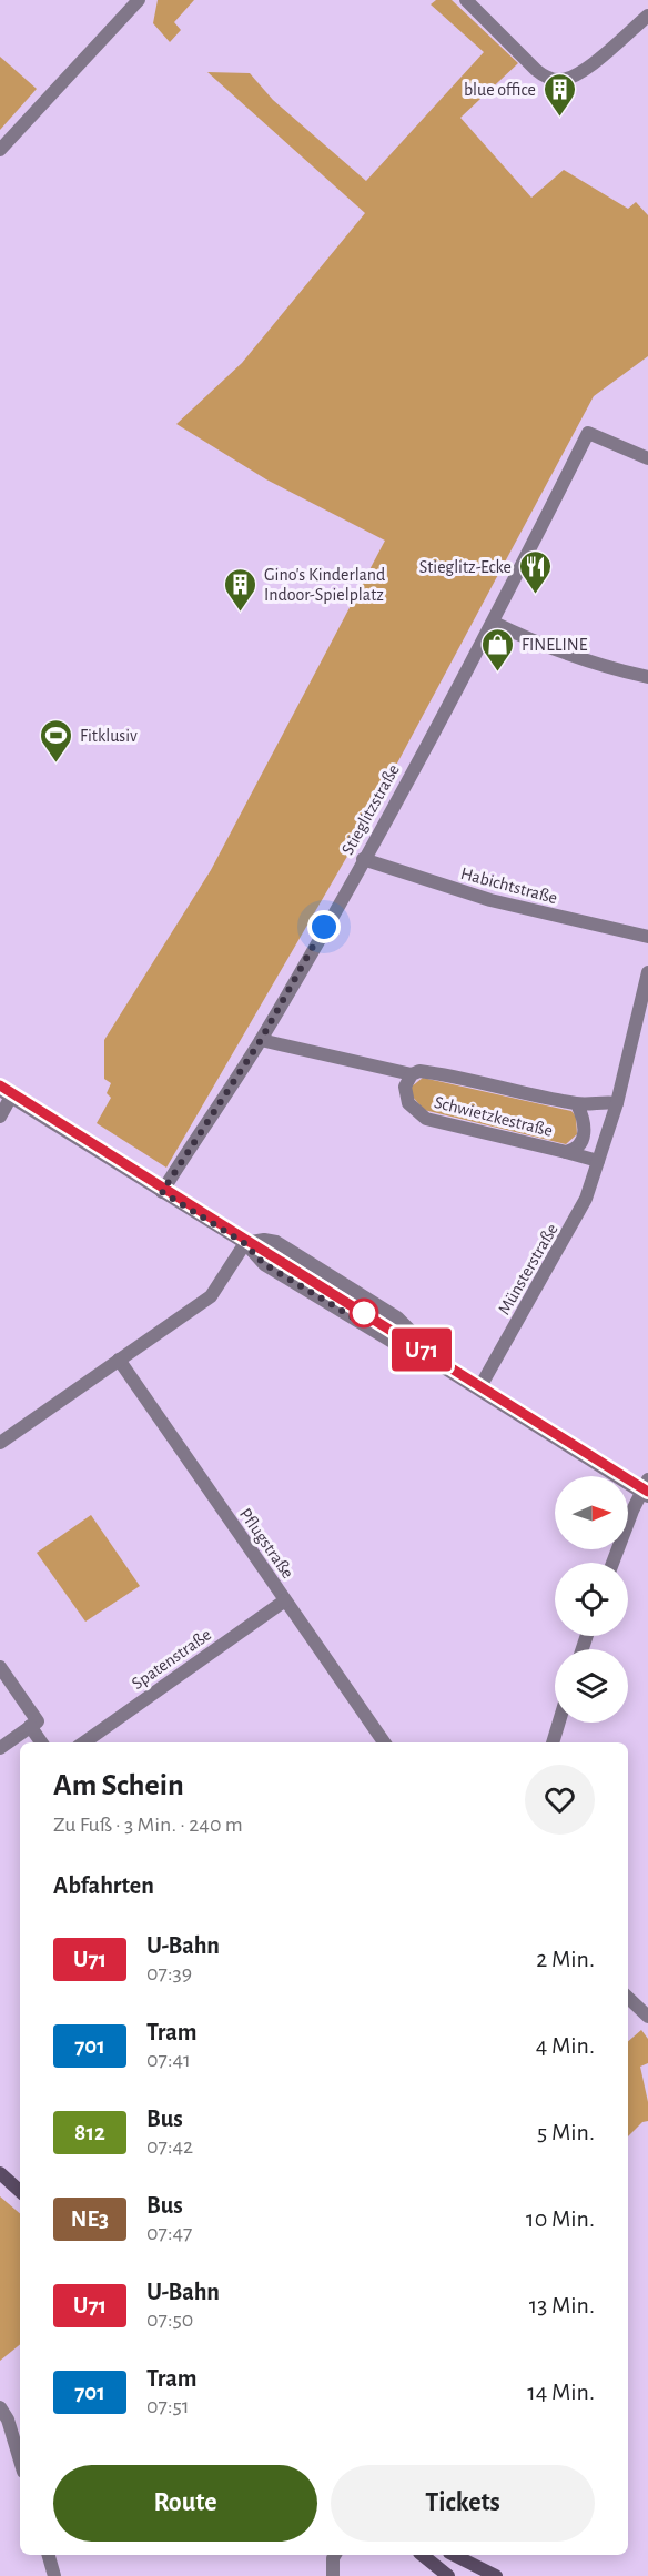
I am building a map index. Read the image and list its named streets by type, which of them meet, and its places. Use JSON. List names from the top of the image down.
{
  "streets": {
    "street": [
      "Stieglitzstraße",
      "Habichtstraße",
      "Schwietzkestraße",
      "Münsterstraße",
      "Pflugstraße",
      "Spatenstraße"
    ]
  },
  "crossings": [
    ["Stieglitzstraße", "Habichtstraße"],
    ["Stieglitzstraße", "Schwietzkestraße"],
    ["Schwietzkestraße", "Münsterstraße"],
    ["Pflugstraße", "Spatenstraße"]
  ],
  "places": {
    "building": ["blue office", "Gino's Kinderland Indoor-Spielplatz"],
    "restaurant": ["Stieglitz-Ecke"],
    "shop": ["FINELINE"],
    "sports": ["Fitklusiv"]
  },
  "lines": ["metro line U71"],
  "north": "right",
  "page": {
    "on_map": "U71",
    "heading": [
      ["Am Schein", "Zu Fuß · 3 Min. · 240 m"],
      "Abfahrten"
    ],
    "list": [
      {
        "mark": "U71",
        "name": "U-Bahn",
        "note": "07:39",
        "value": "2 Min."
      },
      {
        "mark": "701",
        "name": "Tram",
        "note": "07:41",
        "value": "4 Min."
      },
      {
        "mark": "812",
        "name": "Bus",
        "note": "07:42",
        "value": "5 Min."
      },
      {
        "mark": "NE3",
        "name": "Bus",
        "note": "07:47",
        "value": "10 Min."
      },
      {
        "mark": "U71",
        "name": "U-Bahn",
        "note": "07:50",
        "value": "13 Min."
      },
      {
        "mark": "701",
        "name": "Tram",
        "note": "07:51",
        "value": "14 Min."
      }
    ],
    "buttons": ["Route", "Tickets"]
  }
}
